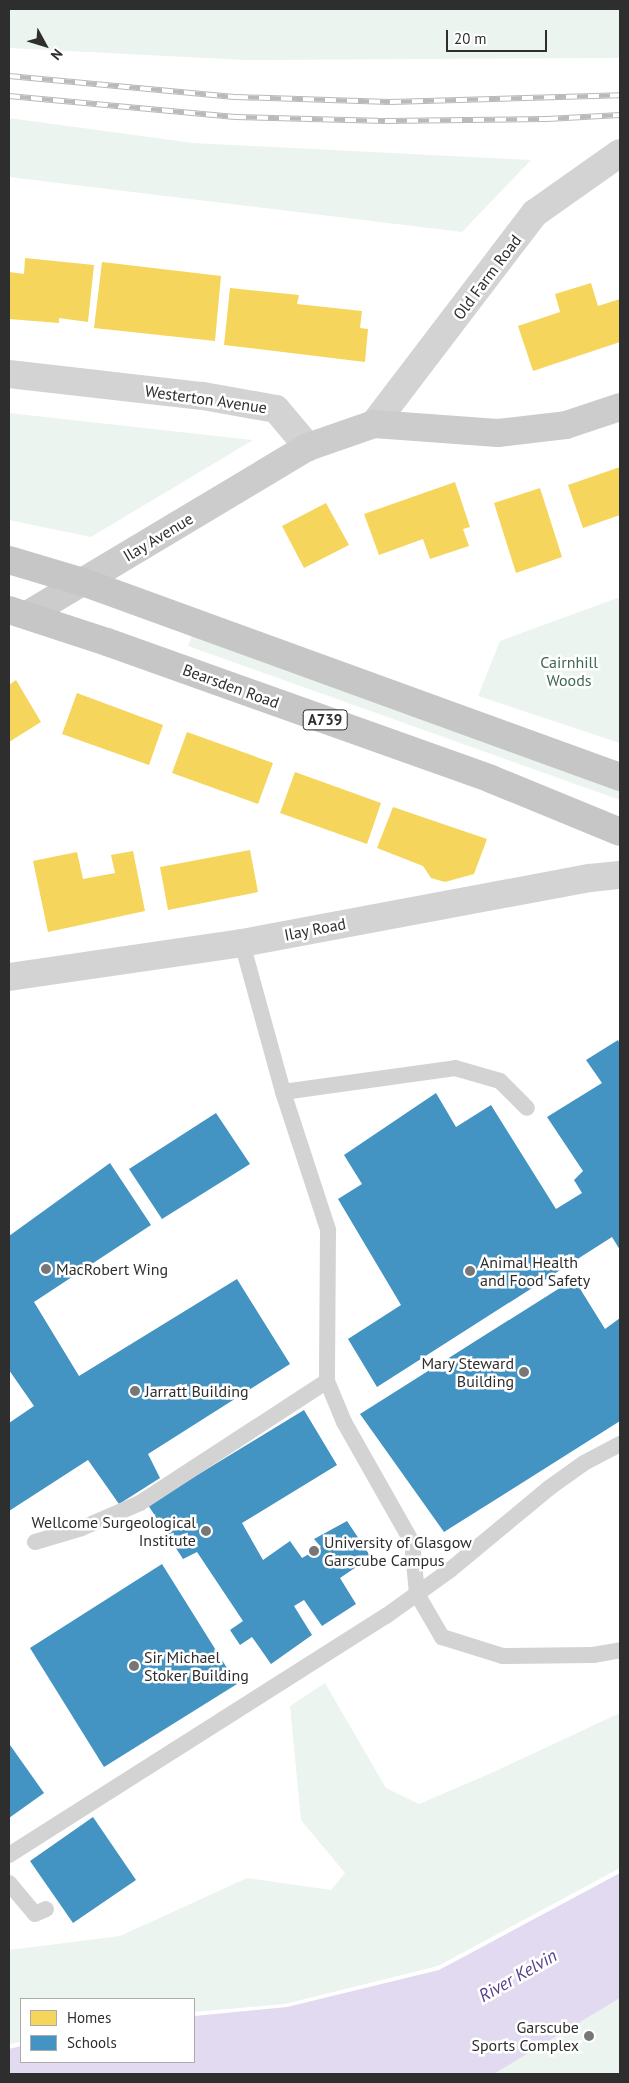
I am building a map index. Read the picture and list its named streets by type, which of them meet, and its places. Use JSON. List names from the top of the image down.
{
  "streets": {
    "main road": ["Bearsden Road", "A739"],
    "street": [
      "Old Farm Road",
      "Westerton Avenue",
      "Ilay Avenue",
      "Ilay Road"
    ]
  },
  "crossings": [
    ["Westerton Avenue", "Ilay Avenue"],
    ["Ilay Avenue", "Bearsden Road"]
  ],
  "water": ["River Kelvin"],
  "parks": ["Cairnhill Woods"],
  "places": [
    "MacRobert Wing",
    "Animal Health and Food Safety",
    "Mary Steward Building",
    "Jarratt Building",
    "Wellcome Surgeological Institute",
    "University of Glasgow Garscube Campus",
    "Sir Michael Stoker Building",
    "Garscube Sports Complex"
  ],
  "legend": ["Homes", "Schools"],
  "scale_bar": "20 m",
  "north": "bottom right"
}
